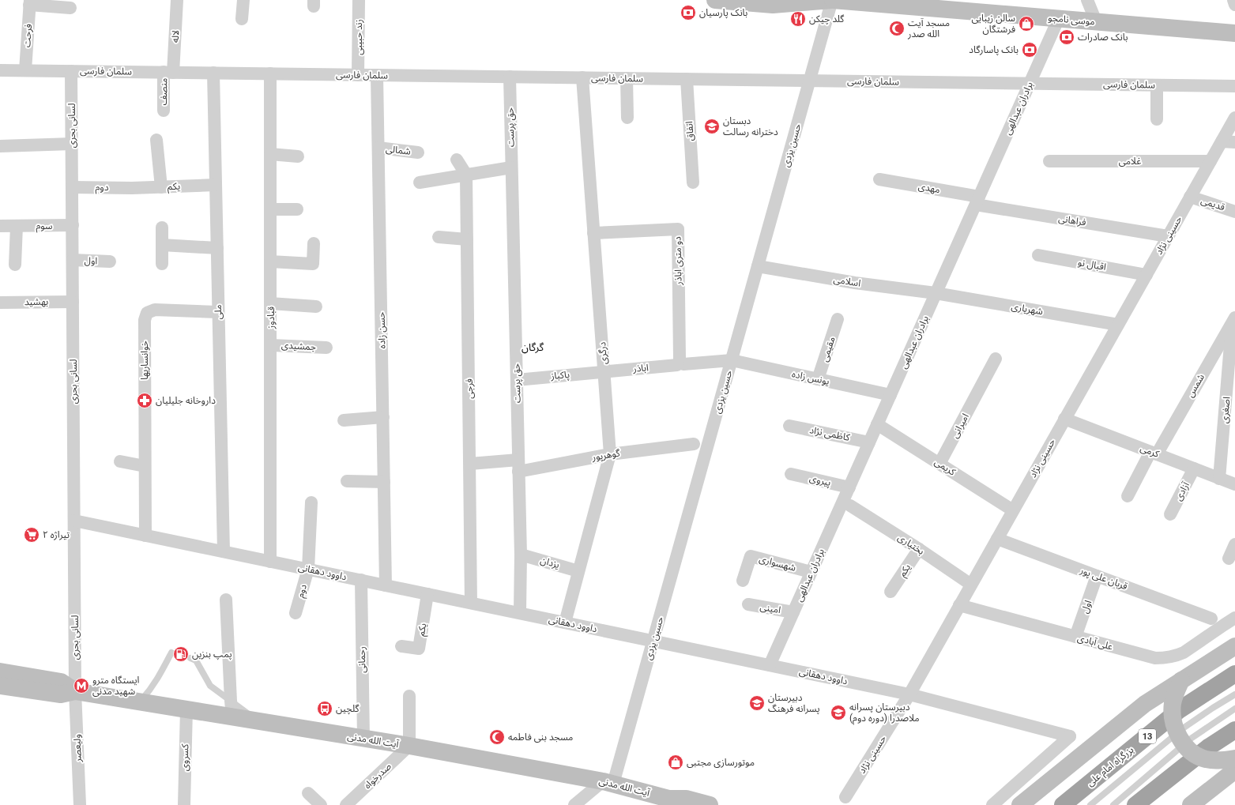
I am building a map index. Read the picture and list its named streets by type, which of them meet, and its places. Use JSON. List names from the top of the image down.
{
  "streets": {
    "highway": ["13", "بزرگراه امام علی"],
    "main road": ["موسی نامجو", "آیت الله مدنی"],
    "street": [
      "فرحت",
      "لاله",
      "زند حبیبی",
      "سلمان فارسی",
      "منصف",
      "برادران عبدالهی",
      "لسانی بحری",
      "حق پرست",
      "اتفاق",
      "حسین یزدی",
      "شمالی",
      "غلامی",
      "یکم",
      "دوم",
      "مهدی",
      "قدیمی",
      "فراهانی",
      "سوم",
      "حسینی نژاد",
      "اول",
      "دو متری اباذر",
      "اقبال نو",
      "اسلامی",
      "بهشید",
      "شهریاری",
      "ملی",
      "قبادوز",
      "حسن زاده",
      "جمشیدی",
      "مقیمی",
      "درگری",
      "خوانساریها",
      "اباذر",
      "پاکباز",
      "یونس زاده",
      "شمس",
      "فرجی",
      "اصغری",
      "امیرانی",
      "کاظمی نژاد",
      "کرمی",
      "گوهرپور",
      "کریمی",
      "پیروی",
      "آزادی",
      "بختیاری",
      "یزدان",
      "شهسواری",
      "داوود دهقانی",
      "قربان علی پور",
      "امینی",
      "علی آبادی",
      "رحمانی",
      "ولیعصر",
      "کسروی",
      "صدرخواه"
    ]
  },
  "crossings": [
    ["موسی نامجو", "برادران عبدالهی"],
    ["موسی نامجو", "حسین یزدی"],
    ["فرحت", "سلمان فارسی"],
    ["لاله", "سلمان فارسی"],
    ["لاله", "منصف"],
    ["زند حبیبی", "سلمان فارسی"],
    ["سلمان فارسی", "منصف"],
    ["سلمان فارسی", "برادران عبدالهی"],
    ["سلمان فارسی", "لسانی بحری"],
    ["سلمان فارسی", "حق پرست"],
    ["سلمان فارسی", "اتفاق"],
    ["سلمان فارسی", "حسین یزدی"],
    ["سلمان فارسی", "ملی"],
    ["سلمان فارسی", "قبادوز"],
    ["سلمان فارسی", "حسن زاده"],
    ["سلمان فارسی", "درگری"],
    ["برادران عبدالهی", "مهدی"],
    ["برادران عبدالهی", "فراهانی"],
    ["برادران عبدالهی", "اسلامی"],
    ["برادران عبدالهی", "شهریاری"],
    ["برادران عبدالهی", "یونس زاده"],
    ["برادران عبدالهی", "کاظمی نژاد"],
    ["برادران عبدالهی", "کریمی"],
    ["برادران عبدالهی", "پیروی"],
    ["برادران عبدالهی", "شهسواری"],
    ["برادران عبدالهی", "داوود دهقانی"],
    ["برادران عبدالهی", "امینی"],
    ["لسانی بحری", "دوم"],
    ["لسانی بحری", "سوم"],
    ["لسانی بحری", "اول"],
    ["لسانی بحری", "بهشید"],
    ["لسانی بحری", "داوود دهقانی"],
    ["لسانی بحری", "آیت الله مدنی"],
    ["لسانی بحری", "ولیعصر"],
    ["حق پرست", "پاکباز"],
    ["حق پرست", "گوهرپور"],
    ["حق پرست", "یزدان"],
    ["حق پرست", "داوود دهقانی"],
    ["حسین یزدی", "اسلامی"],
    ["حسین یزدی", "اباذر"],
    ["حسین یزدی", "یونس زاده"],
    ["حسین یزدی", "داوود دهقانی"],
    ["حسین یزدی", "آیت الله مدنی"],
    ["شمالی", "حسن زاده"],
    ["غلامی", "حسینی نژاد"],
    ["یکم", "دوم"],
    ["یکم", "ملی"],
    ["یکم", "بختیاری"],
    ["یکم", "داوود دهقانی"],
    ["دوم", "داوود دهقانی"],
    ["مهدی", "فراهانی"],
    ["قدیمی", "حسینی نژاد"],
    ["فراهانی", "حسینی نژاد"],
    ["حسینی نژاد", "اقبال نو"],
    ["حسینی نژاد", "شهریاری"],
    ["حسینی نژاد", "کرمی"],
    ["حسینی نژاد", "کریمی"],
    ["حسینی نژاد", "بختیاری"],
    ["حسینی نژاد", "داوود دهقانی"],
    ["حسینی نژاد", "قربان علی پور"],
    ["حسینی نژاد", "علی آبادی"],
    ["اول", "قربان علی پور"],
    ["اول", "علی آبادی"],
    ["دو متری اباذر", "درگری"],
    ["دو متری اباذر", "اباذر"],
    ["اسلامی", "شهریاری"],
    ["ملی", "خوانساریها"],
    ["ملی", "داوود دهقانی"],
    ["قبادوز", "جمشیدی"],
    ["قبادوز", "داوود دهقانی"],
    ["حسن زاده", "داوود دهقانی"],
    ["مقیمی", "یونس زاده"],
    ["درگری", "اباذر"],
    ["درگری", "پاکباز"],
    ["درگری", "گوهرپور"],
    ["درگری", "یزدان"],
    ["درگری", "داوود دهقانی"],
    ["خوانساریها", "داوود دهقانی"],
    ["اباذر", "پاکباز"],
    ["اباذر", "یونس زاده"],
    ["شمس", "اصغری"],
    ["شمس", "کرمی"],
    ["فرجی", "گوهرپور"],
    ["فرجی", "داوود دهقانی"],
    ["اصغری", "کرمی"],
    ["امیرانی", "کریمی"],
    ["کرمی", "آزادی"],
    ["داوود دهقانی", "رحمانی"],
    ["رحمانی", "آیت الله مدنی"],
    ["آیت الله مدنی", "ولیعصر"],
    ["آیت الله مدنی", "کسروی"],
    ["آیت الله مدنی", "صدرخواه"]
  ],
  "districts": ["گرگان"],
  "places": {
    "bank": ["بانک پارسیان", "بانک صادرات", "بانک پاسارگاد"],
    "restaurant": ["گلد چیکن"],
    "shop": ["سالن زیبایی فرشتگان", "موتورسازی مجتبی"],
    "mosque": ["مسجد آیت الله صدر", "مسجد بنی فاطمه"],
    "school or university": ["دبستان دخترانه رسالت", "دبیرستان پسرانه فرهنگ", "دبيرستان پسرانه ملاصدرا (دوره دوم)"],
    "pharmacy": ["داروخانه جلیلیان"],
    "supermarket": ["تیراژه ۲"],
    "fuel station": ["پمپ بنزین"],
    "metro station": ["ایستگاه مترو شهید مدنی"],
    "bus stop": ["گلچین"]
  }
}
